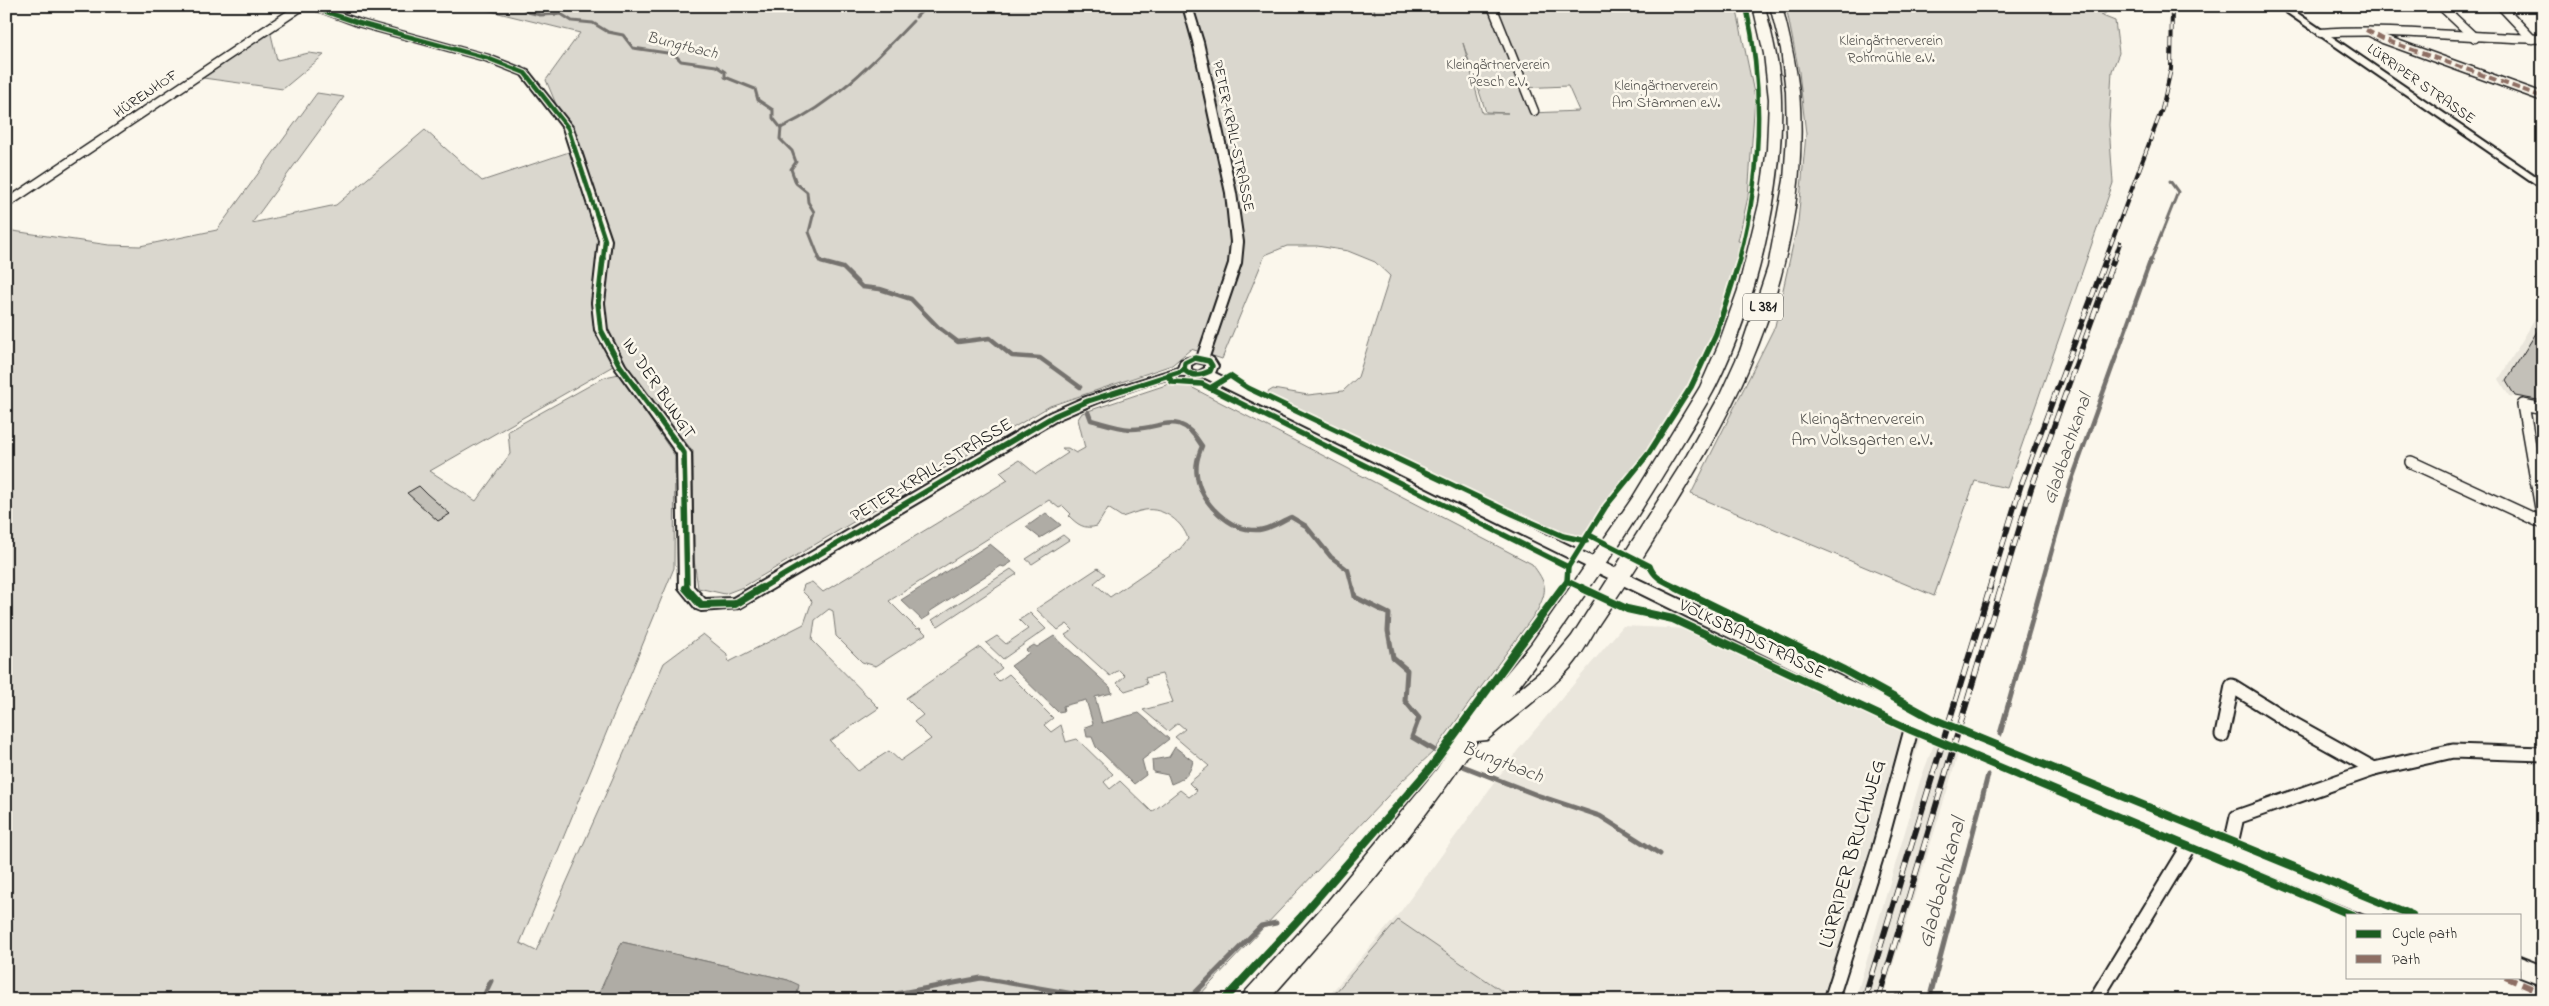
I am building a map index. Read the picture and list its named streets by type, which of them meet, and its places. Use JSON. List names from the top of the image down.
{
  "streets": {
    "main road": ["L 381", "VOLKSBADSTRASSE"],
    "street": [
      "LÜRRIPER STRASSE",
      "HÜRENHOF",
      "PETER-KRALL-STRASSE",
      "IN DER BUNGT",
      "LÜRRIPER BRUCHWEG"
    ]
  },
  "crossings": [
    ["PETER-KRALL-STRASSE", "IN DER BUNGT"],
    ["PETER-KRALL-STRASSE", "VOLKSBADSTRASSE"],
    ["L 381", "VOLKSBADSTRASSE"],
    ["VOLKSBADSTRASSE", "LÜRRIPER BRUCHWEG"]
  ],
  "water": ["Bungtbach", "Gladbachkanal"],
  "parks": [
    "Kleingärtnerverein Rohrmühle e.V.",
    "Kleingärtnerverein Pesch e.V.",
    "Kleingärtnerverein Am Stammen e.V.",
    "Kleingärtnerverein Am Volksgarten e.V."
  ],
  "legend": ["Cycle path", "Path"]
}
